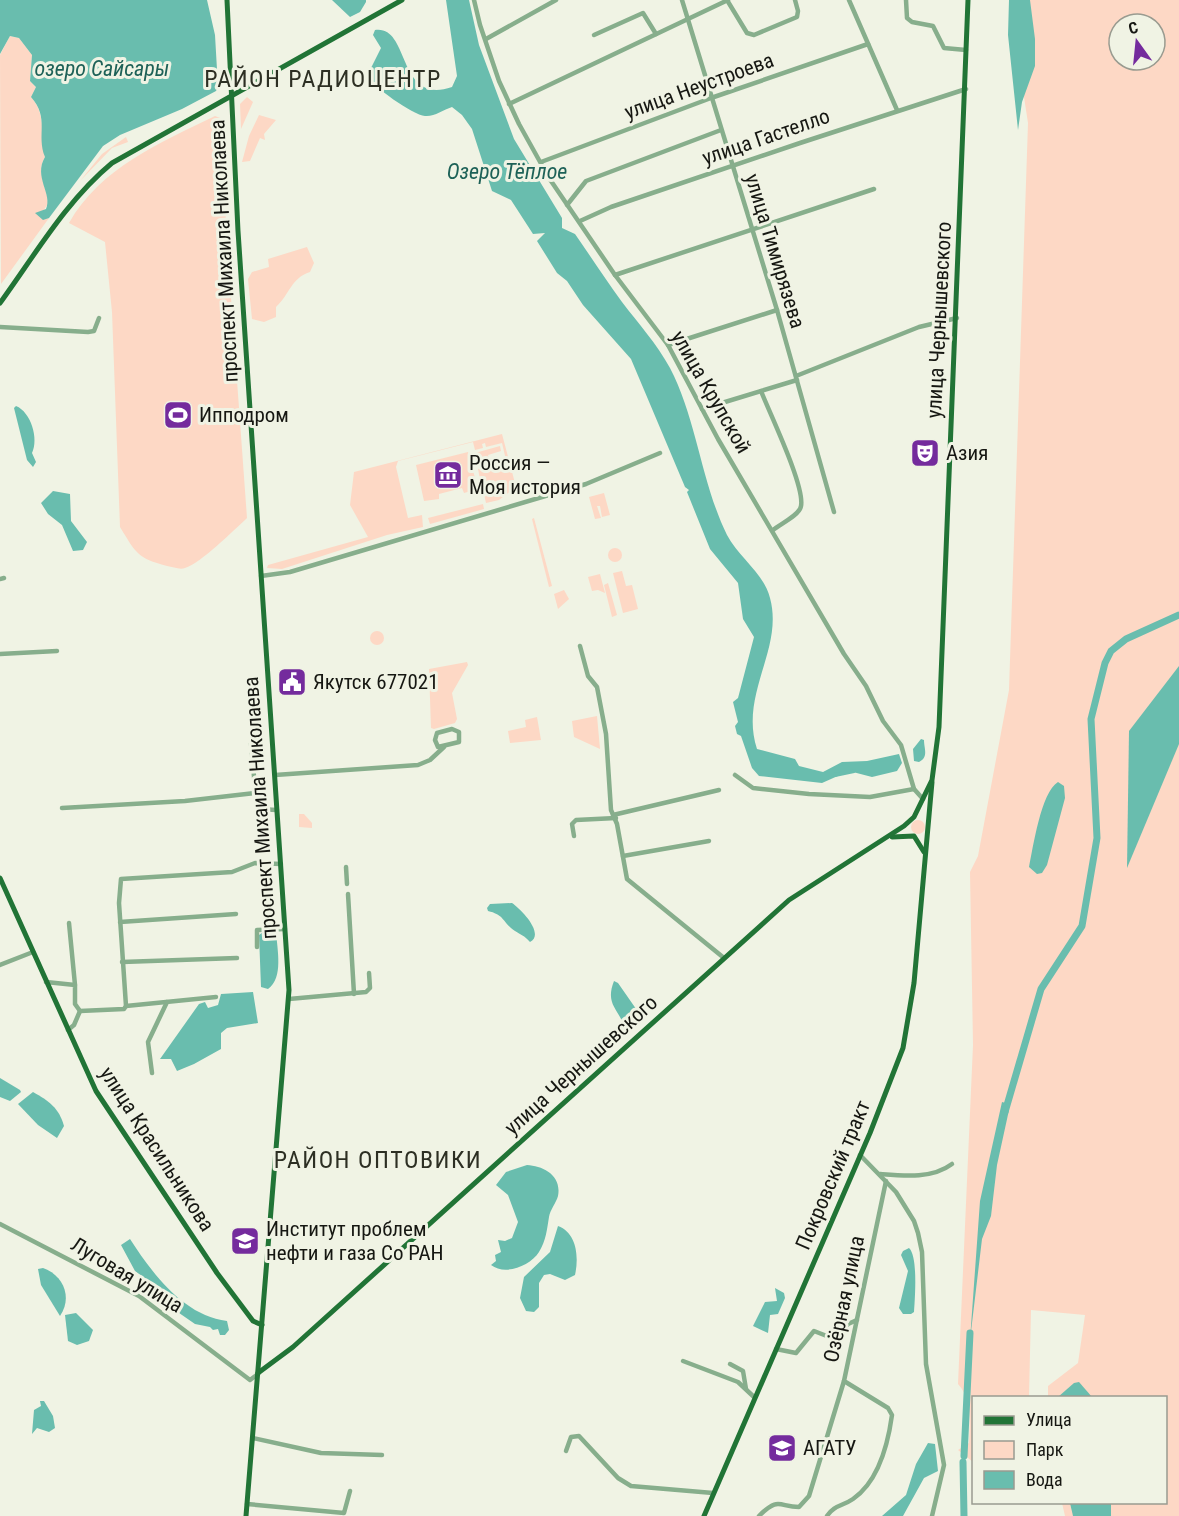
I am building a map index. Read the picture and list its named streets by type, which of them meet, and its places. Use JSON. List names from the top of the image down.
{
  "streets": {
    "main road": [
      "проспект Михаила Николаева",
      "улица Чернышевского",
      "улица Красильникова",
      "Покровский тракт"
    ],
    "street": [
      "улица Неустроева",
      "улица Гастелло",
      "улица Тимирязева",
      "улица Крупской",
      "Луговая улица",
      "Озёрная улица"
    ]
  },
  "crossings": [
    ["улица Неустроева", "улица Тимирязева"],
    ["улица Неустроева", "улица Крупской"],
    ["улица Гастелло", "улица Тимирязева"],
    ["улица Гастелло", "улица Чернышевского"],
    ["улица Гастелло", "улица Крупской"],
    ["проспект Михаила Николаева", "улица Чернышевского"],
    ["проспект Михаила Николаева", "улица Красильникова"],
    ["проспект Михаила Николаева", "Луговая улица"],
    ["улица Чернышевского", "улица Крупской"],
    ["улица Чернышевского", "Покровский тракт"],
    ["улица Чернышевского", "Луговая улица"]
  ],
  "districts": ["РАЙОН РАДИОЦЕНТР", "РАЙОН ОПТОВИКИ"],
  "water": ["озеро Сайсары", "Озеро Тёплое"],
  "places": {
    "sports": ["Ипподром"],
    "theatre": ["Азия"],
    "museum": ["Россия — Моя история"],
    "public building": ["Якутск 677021"],
    "school or university": ["Институт проблем нефти и газа Со РАН", "АГАТУ"]
  },
  "legend": ["Улица", "Парк", "Вода"],
  "north": "top"
}
